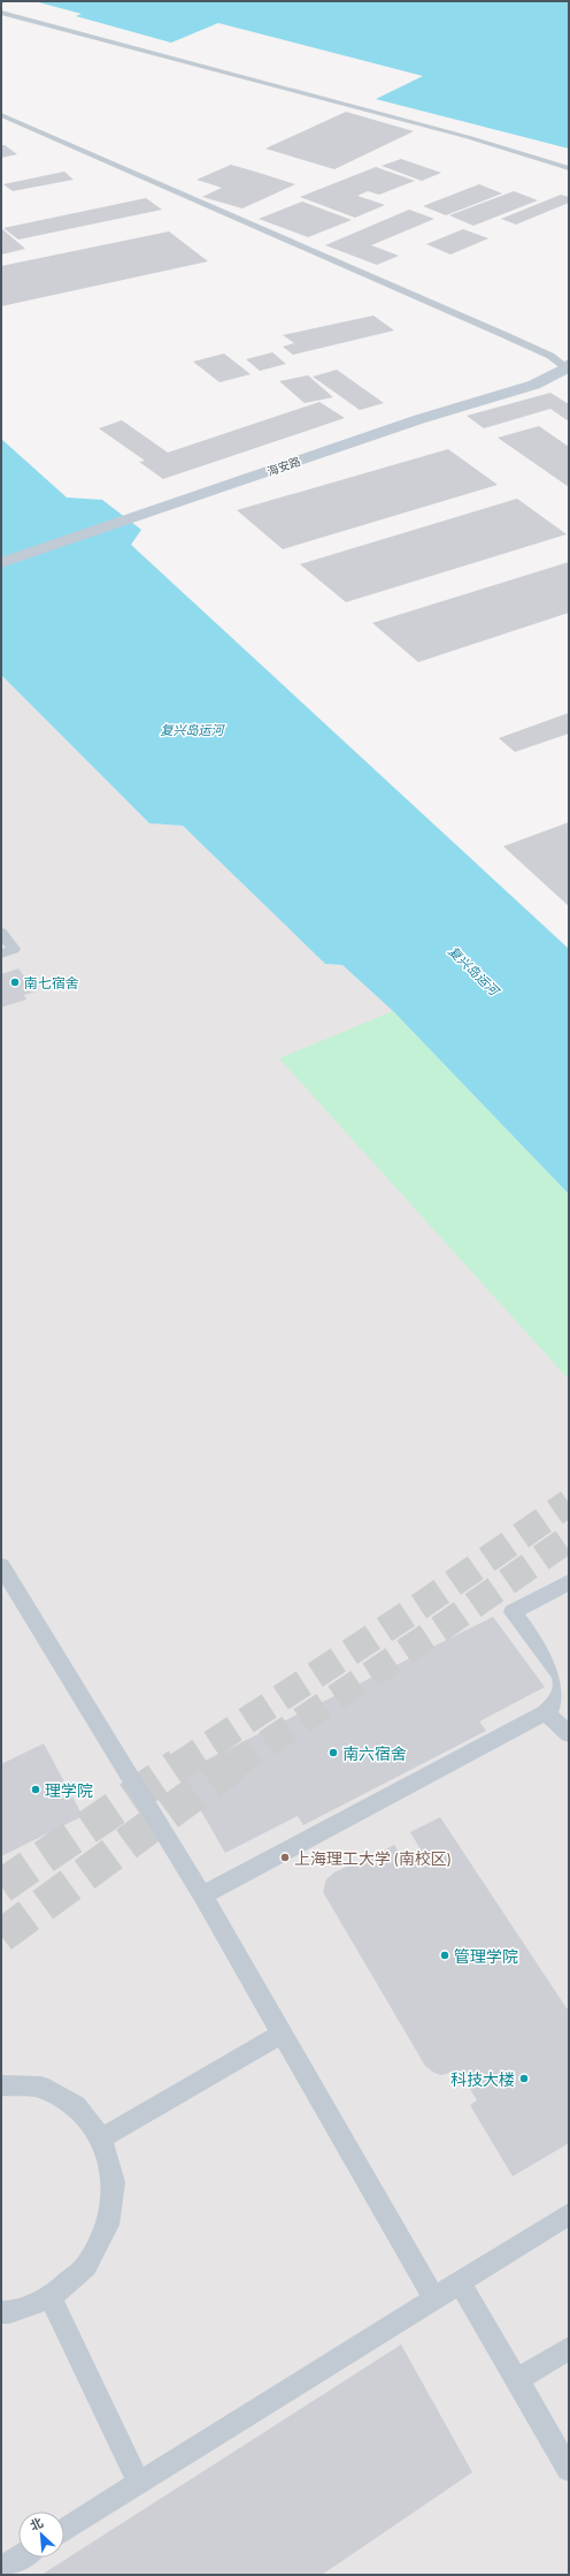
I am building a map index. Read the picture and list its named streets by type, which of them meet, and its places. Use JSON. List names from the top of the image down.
{
  "streets": {
    "street": ["海安路"]
  },
  "water": ["复兴岛运河"],
  "places": [
    "南七宿舍",
    "南六宿舍",
    "理学院",
    "上海理工大学 (南校区)",
    "管理学院",
    "科技大楼"
  ],
  "north": "top left"
}
